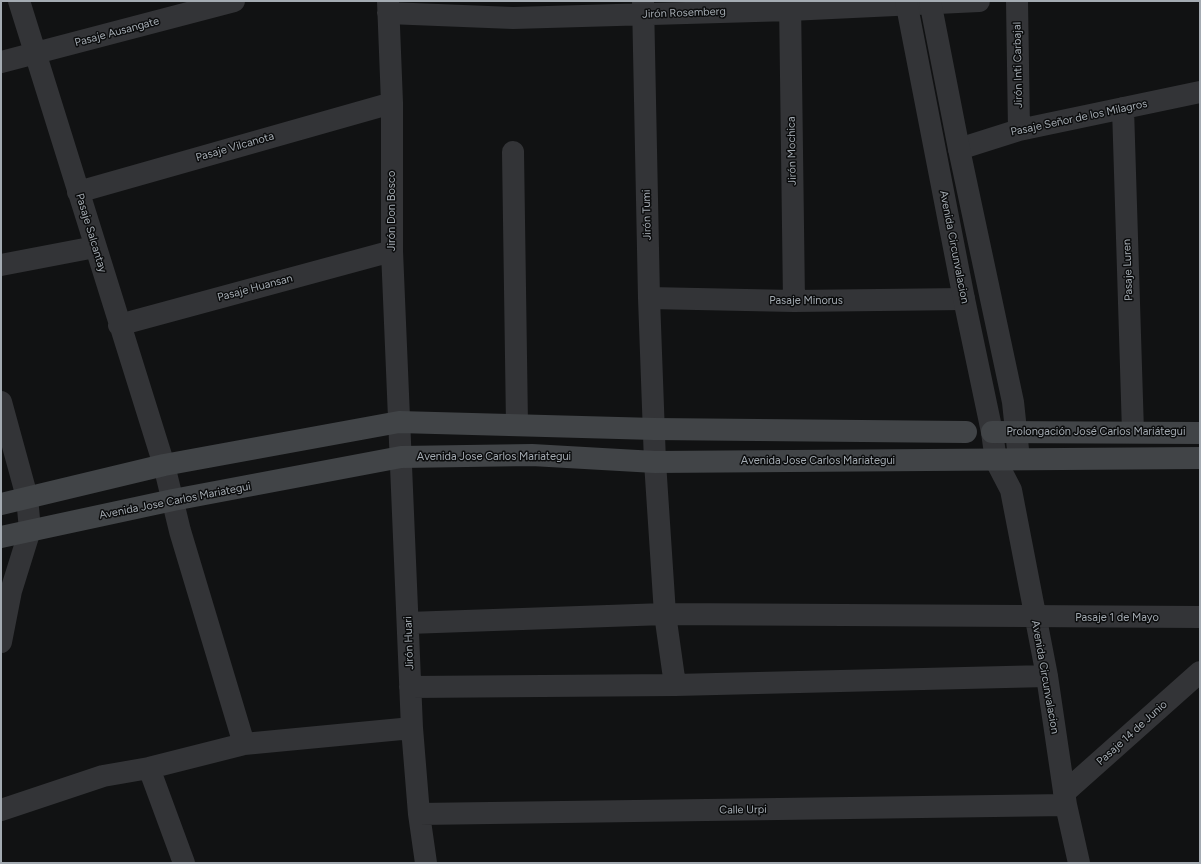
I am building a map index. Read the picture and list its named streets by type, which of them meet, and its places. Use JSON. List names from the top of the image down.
{
  "streets": {
    "main road": ["Prolongación José Carlos Mariátegui", "Avenida Jose Carlos Mariategui"],
    "street": [
      "Jirón Rosemberg",
      "Pasaje Ausangate",
      "Jirón Inti Carbajal",
      "Pasaje Señor de los Milagros",
      "Pasaje Vilcanota",
      "Jirón Mochica",
      "Jirón Don Bosco",
      "Jirón Tumi",
      "Pasaje Salcantay",
      "Avenida Circunvalacion",
      "Pasaje Luren",
      "Pasaje Huansan",
      "Pasaje Minorus",
      "Pasaje 1 de Mayo",
      "Jirón Huari",
      "Pasaje 14 de Junio",
      "Calle Urpi"
    ]
  },
  "crossings": [
    ["Jirón Rosemberg", "Jirón Mochica"],
    ["Jirón Rosemberg", "Jirón Don Bosco"],
    ["Jirón Rosemberg", "Jirón Tumi"],
    ["Jirón Rosemberg", "Avenida Circunvalacion"],
    ["Pasaje Ausangate", "Pasaje Salcantay"],
    ["Jirón Inti Carbajal", "Pasaje Señor de los Milagros"],
    ["Pasaje Señor de los Milagros", "Avenida Circunvalacion"],
    ["Pasaje Señor de los Milagros", "Pasaje Luren"],
    ["Pasaje Vilcanota", "Jirón Don Bosco"],
    ["Pasaje Vilcanota", "Pasaje Salcantay"],
    ["Jirón Mochica", "Pasaje Minorus"],
    ["Jirón Don Bosco", "Pasaje Huansan"],
    ["Jirón Don Bosco", "Jirón Huari"],
    ["Jirón Tumi", "Pasaje Minorus"],
    ["Jirón Tumi", "Avenida Jose Carlos Mariategui"],
    ["Jirón Tumi", "Pasaje 1 de Mayo"],
    ["Pasaje Salcantay", "Pasaje Huansan"],
    ["Pasaje Salcantay", "Avenida Jose Carlos Mariategui"],
    ["Avenida Circunvalacion", "Pasaje Minorus"],
    ["Avenida Circunvalacion", "Prolongación José Carlos Mariátegui"],
    ["Avenida Circunvalacion", "Avenida Jose Carlos Mariategui"],
    ["Avenida Circunvalacion", "Pasaje 1 de Mayo"],
    ["Avenida Circunvalacion", "Pasaje 14 de Junio"],
    ["Avenida Circunvalacion", "Calle Urpi"],
    ["Pasaje Luren", "Prolongación José Carlos Mariátegui"],
    ["Avenida Jose Carlos Mariategui", "Jirón Huari"],
    ["Pasaje 1 de Mayo", "Jirón Huari"],
    ["Jirón Huari", "Calle Urpi"],
    ["Pasaje 14 de Junio", "Calle Urpi"]
  ]
}
